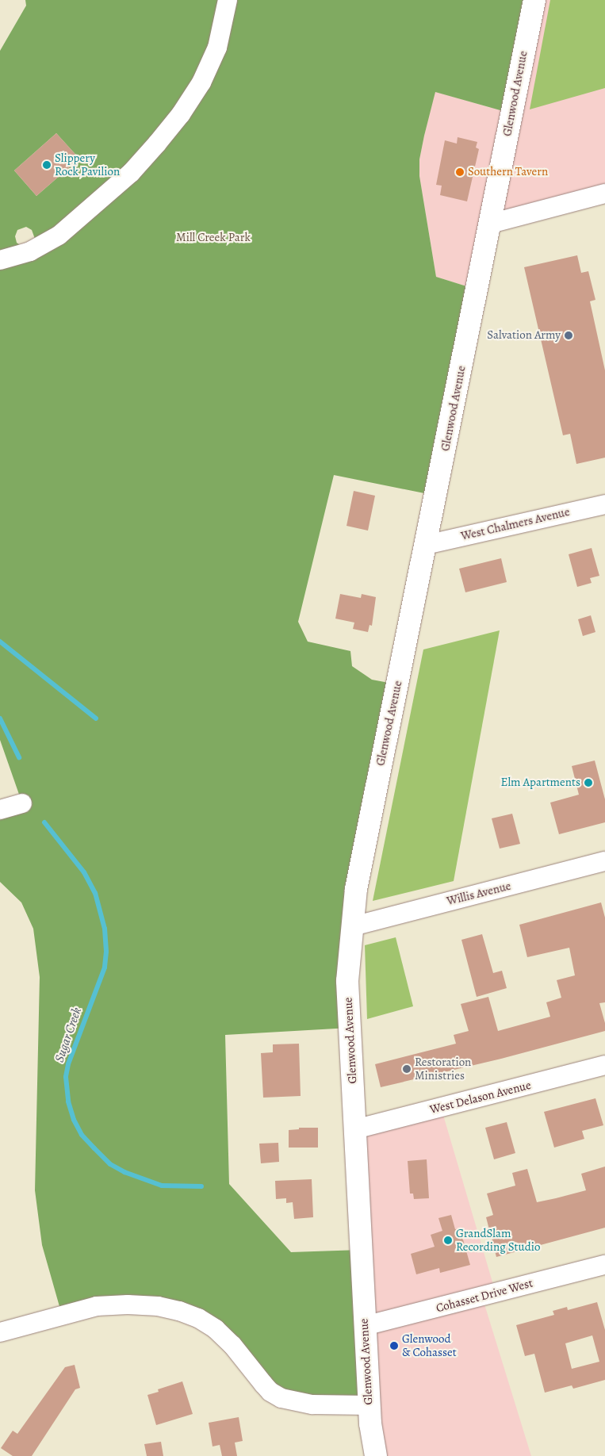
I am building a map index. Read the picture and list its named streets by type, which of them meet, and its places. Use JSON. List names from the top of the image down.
{
  "streets": {
    "main road": ["Glenwood Avenue"],
    "street": [
      "West Chalmers Avenue",
      "Willis Avenue",
      "West Delason Avenue",
      "Cohasset Drive West"
    ]
  },
  "crossings": [
    ["Glenwood Avenue", "West Chalmers Avenue"],
    ["Glenwood Avenue", "Willis Avenue"],
    ["Glenwood Avenue", "West Delason Avenue"],
    ["Glenwood Avenue", "Cohasset Drive West"]
  ],
  "water": ["Sugar Creek"],
  "parks": ["Mill Creek Park"],
  "places": [
    "Slippery Rock Pavilion",
    "Southern Tavern",
    "Salvation Army",
    "Elm Apartments",
    "Restoration Ministries",
    "GrandSlam Recording Studio",
    "Glenwood & Cohasset"
  ]
}
